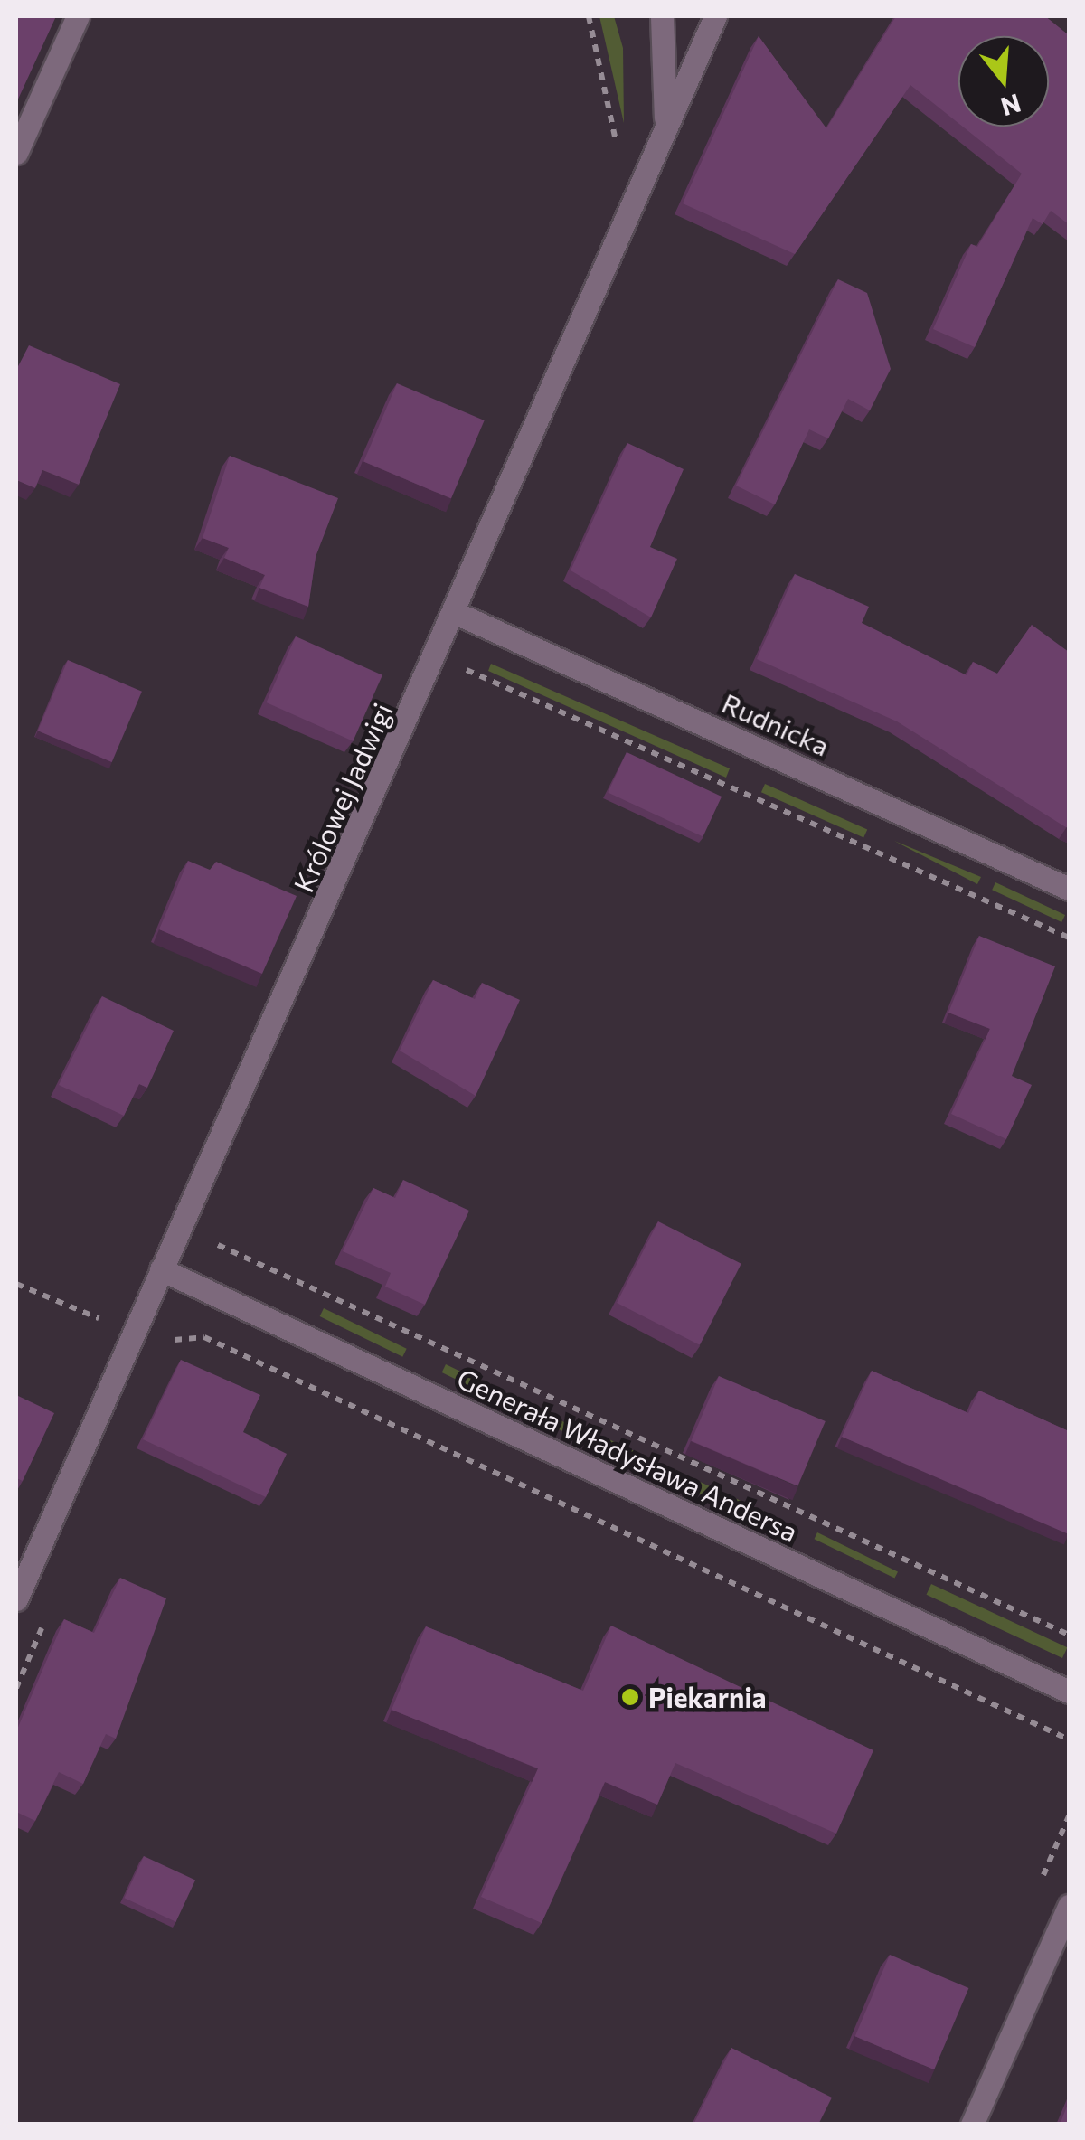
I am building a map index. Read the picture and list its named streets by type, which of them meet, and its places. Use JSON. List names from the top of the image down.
{
  "streets": {
    "street": ["Rudnicka", "Królowej Jadwigi", "Generała Władysława Andersa"]
  },
  "crossings": [
    ["Rudnicka", "Królowej Jadwigi"],
    ["Królowej Jadwigi", "Generała Władysława Andersa"]
  ],
  "places": ["Piekarnia"],
  "north": "bottom"
}
